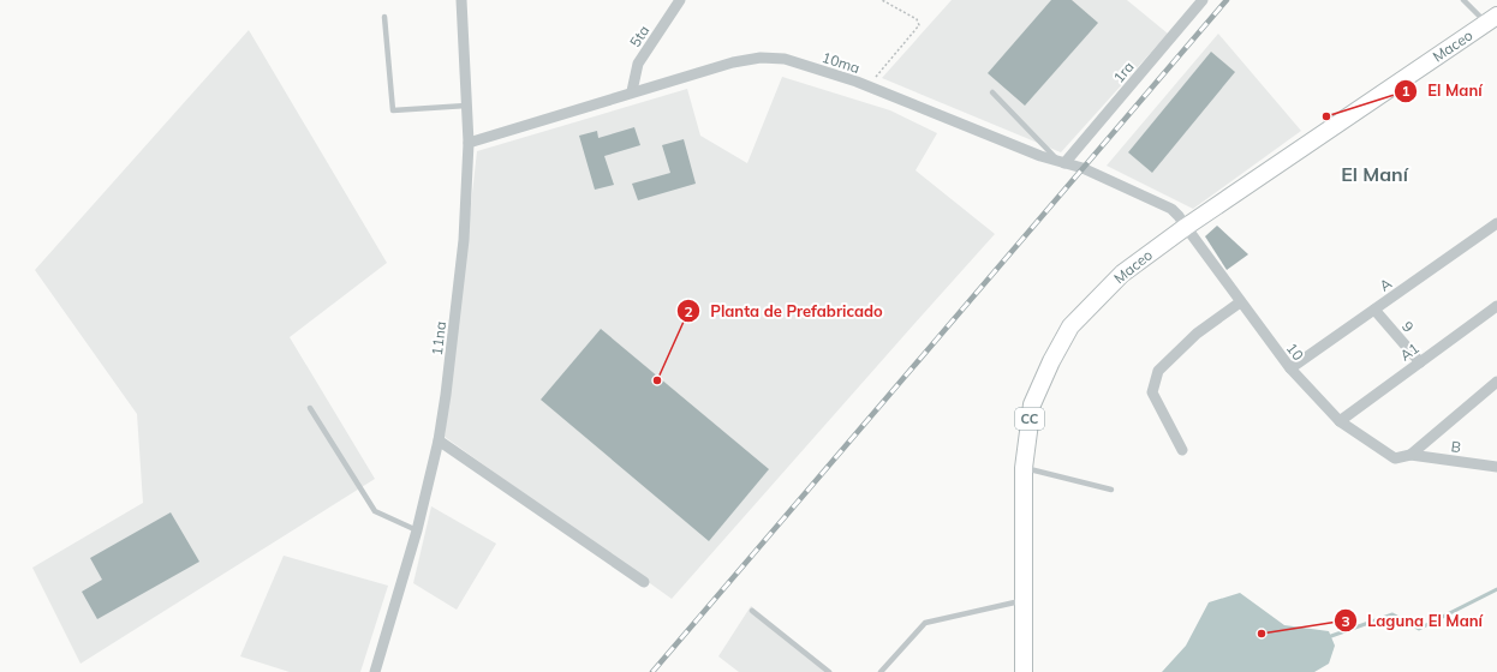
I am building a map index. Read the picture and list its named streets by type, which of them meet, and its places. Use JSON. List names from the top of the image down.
{
  "streets": {
    "main road": ["Maceo", "CC"],
    "street": [
      "5ta",
      "10ma",
      "1ra",
      "A",
      "9",
      "11na",
      "10",
      "A1",
      "B"
    ]
  },
  "crossings": [
    ["5ta", "10ma"],
    ["Maceo", "10ma"],
    ["Maceo", "10"],
    ["10ma", "1ra"],
    ["10ma", "11na"],
    ["10ma", "10"],
    ["A", "9"],
    ["A", "10"],
    ["9", "A1"],
    ["10", "A1"],
    ["10", "B"]
  ],
  "districts": ["El Maní"],
  "places": ["El Maní", "Planta de Prefabricado", "Laguna El Maní"]
}
